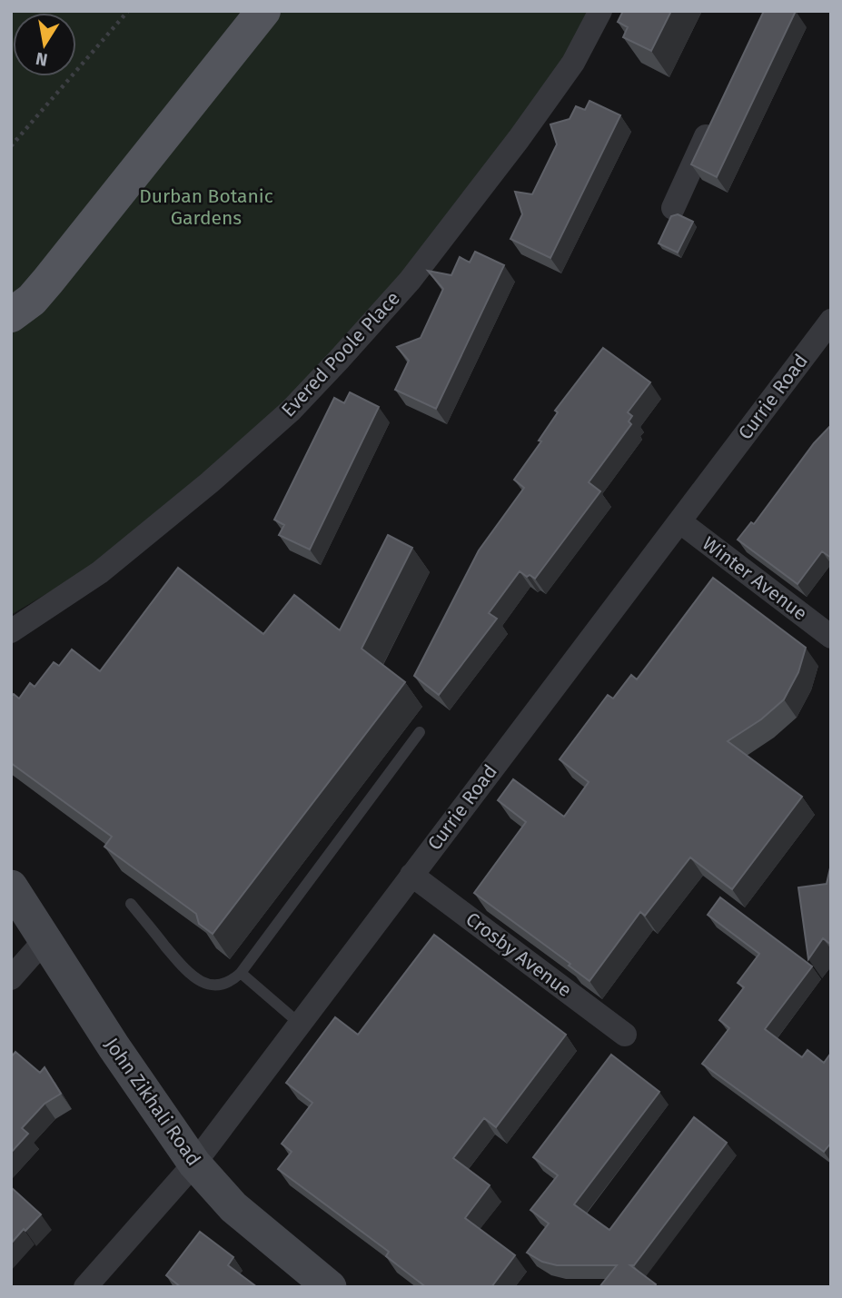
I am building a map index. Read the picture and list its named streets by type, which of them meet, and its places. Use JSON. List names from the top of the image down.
{
  "streets": {
    "main road": ["John Zikhali Road"],
    "street": [
      "Evered Poole Place",
      "Currie Road",
      "Winter Avenue",
      "Crosby Avenue"
    ]
  },
  "crossings": [
    ["Currie Road", "Winter Avenue"],
    ["Currie Road", "Crosby Avenue"],
    ["Currie Road", "John Zikhali Road"]
  ],
  "parks": ["Durban Botanic Gardens"],
  "north": "bottom"
}
